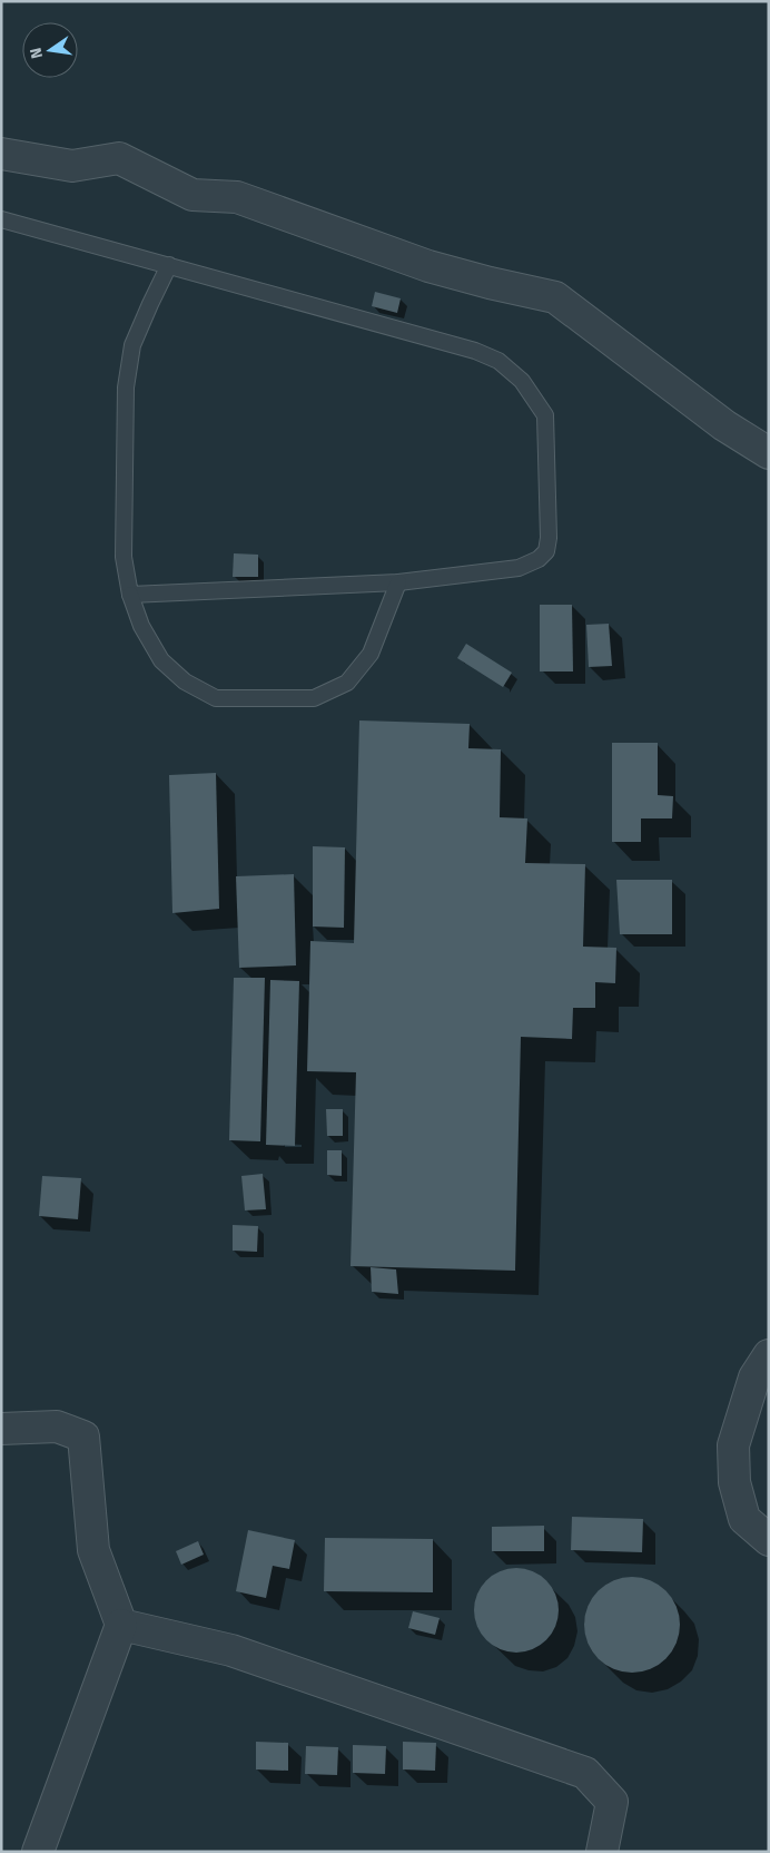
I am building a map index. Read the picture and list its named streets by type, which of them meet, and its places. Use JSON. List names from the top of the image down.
{
  "north": "left"
}
